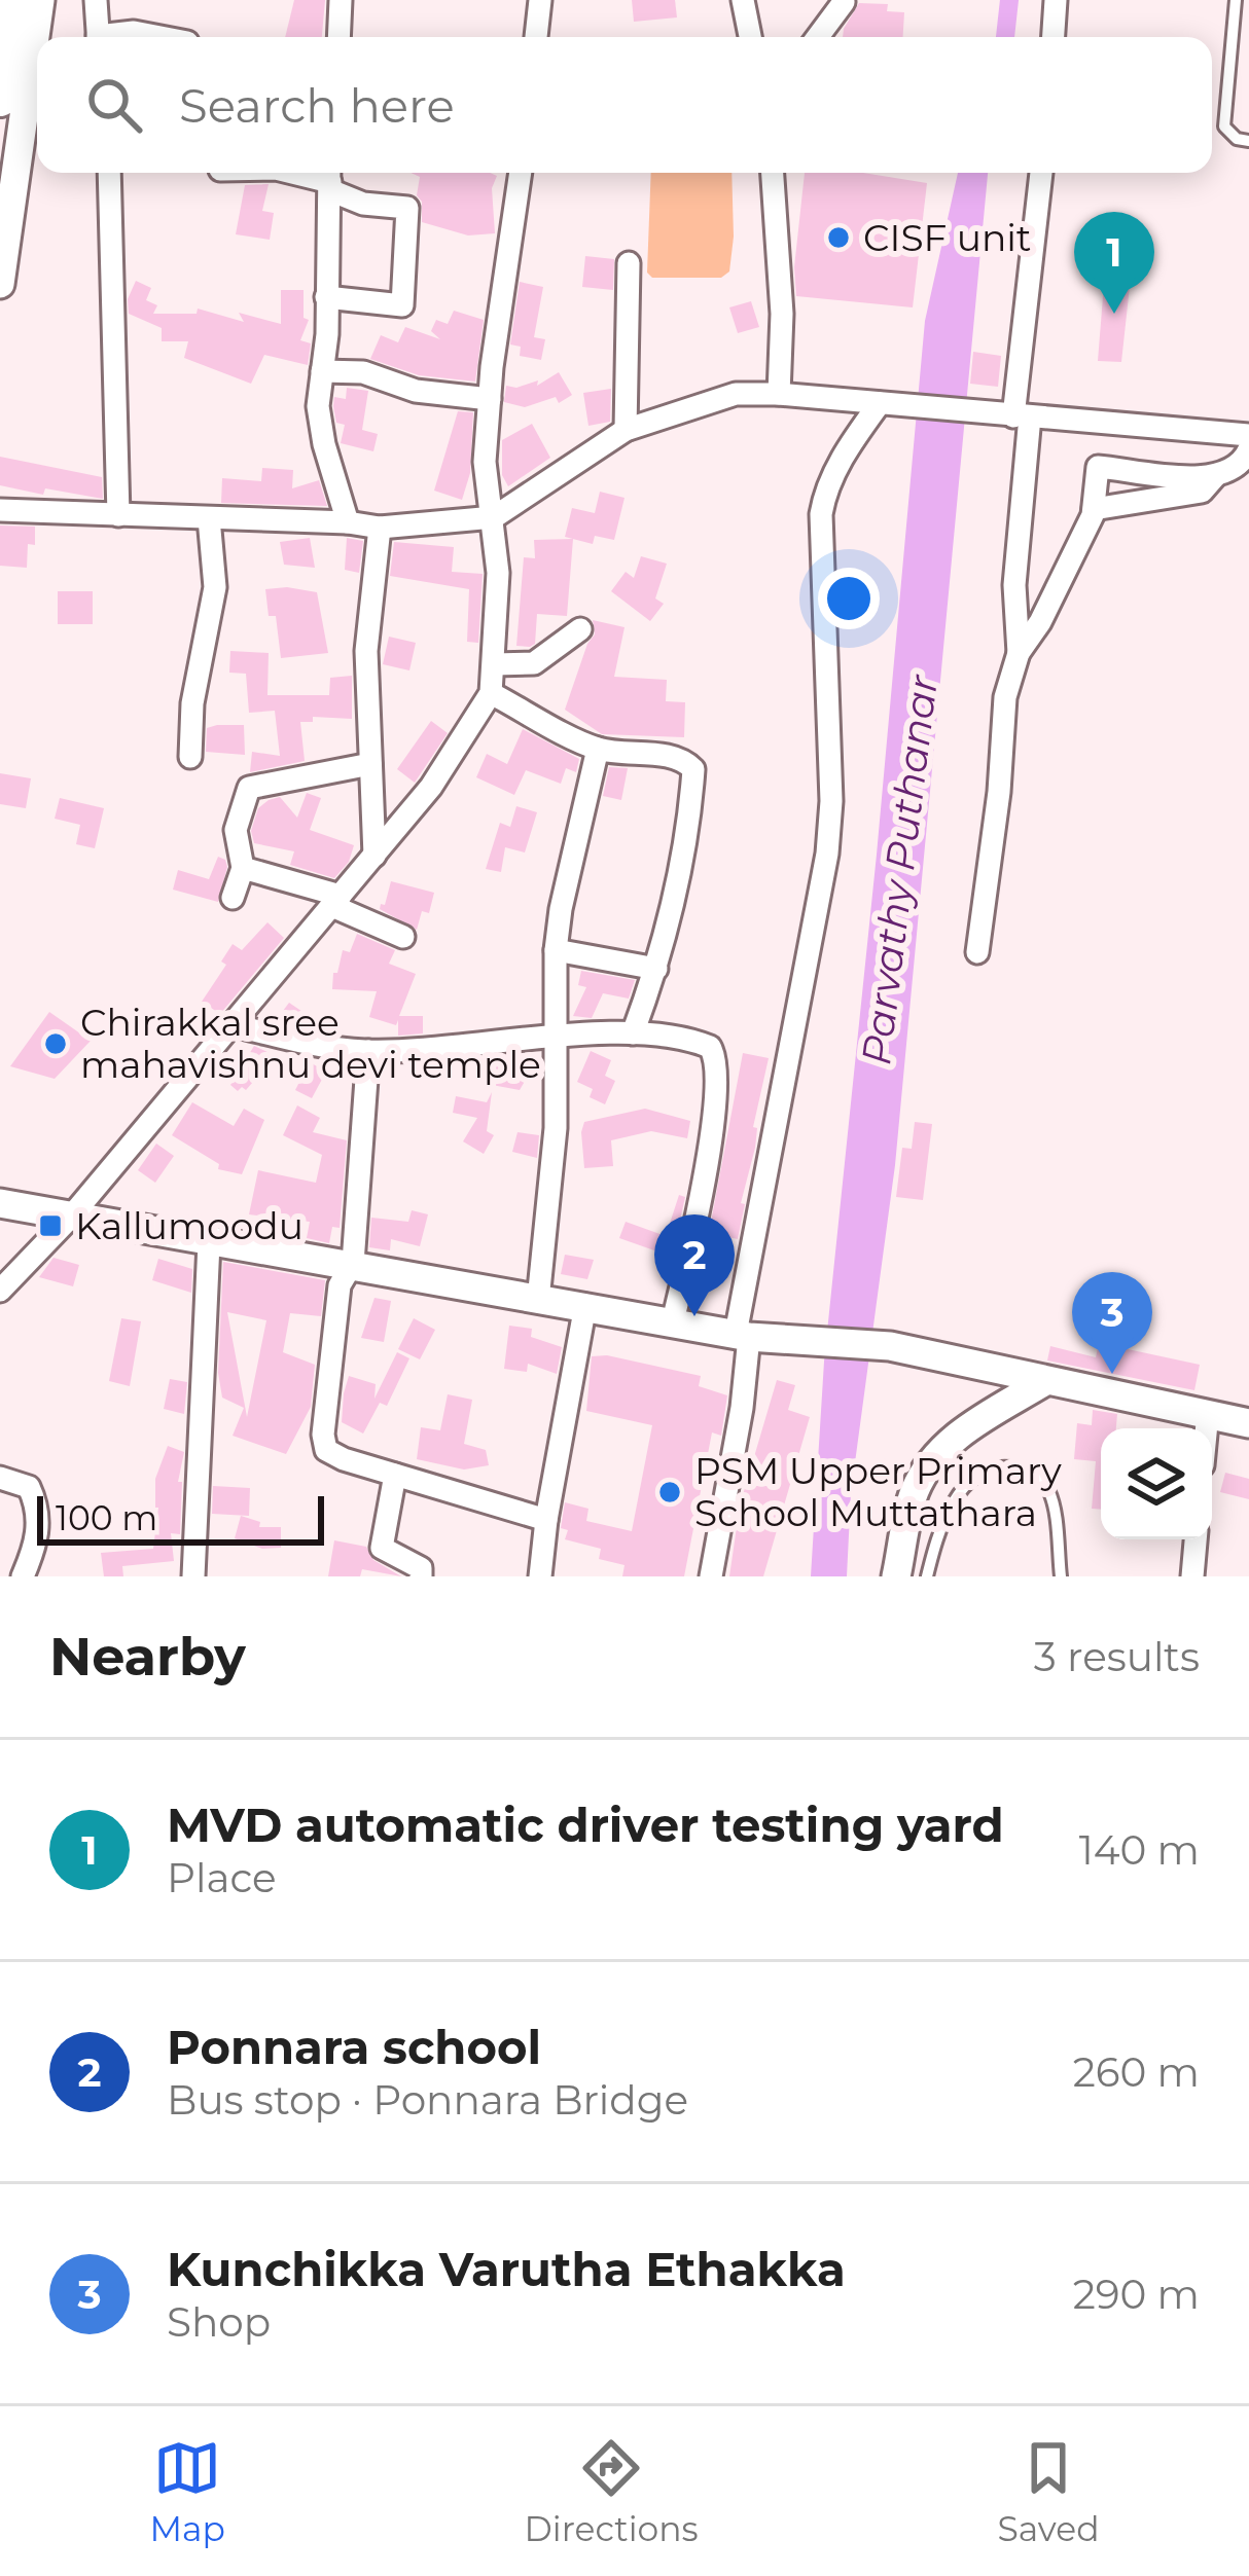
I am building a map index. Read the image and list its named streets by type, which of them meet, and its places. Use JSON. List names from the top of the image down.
{
  "water": ["Parvathy Puthanar"],
  "places": {
    "other": ["CISF unit", "Chirakkal sree mahavishnu devi temple", "PSM Upper Primary School Muttathara"],
    "transit": ["Kallumoodu"]
  },
  "scale_bar": "100 m",
  "page": {
    "search": "Search here",
    "pins": ["1", "2", "3"],
    "scale": "100 m",
    "heading": ["Nearby", "3 results"],
    "list": [
      {
        "mark": "1",
        "name": "MVD automatic driver testing yard",
        "note": "Place",
        "value": "140 m"
      },
      {
        "mark": "2",
        "name": "Ponnara school",
        "note": "Bus stop · Ponnara Bridge",
        "value": "260 m"
      },
      {
        "mark": "3",
        "name": "Kunchikka Varutha Ethakka",
        "note": "Shop",
        "value": "290 m"
      }
    ],
    "nav": ["Map", "Directions", "Saved"]
  }
}
